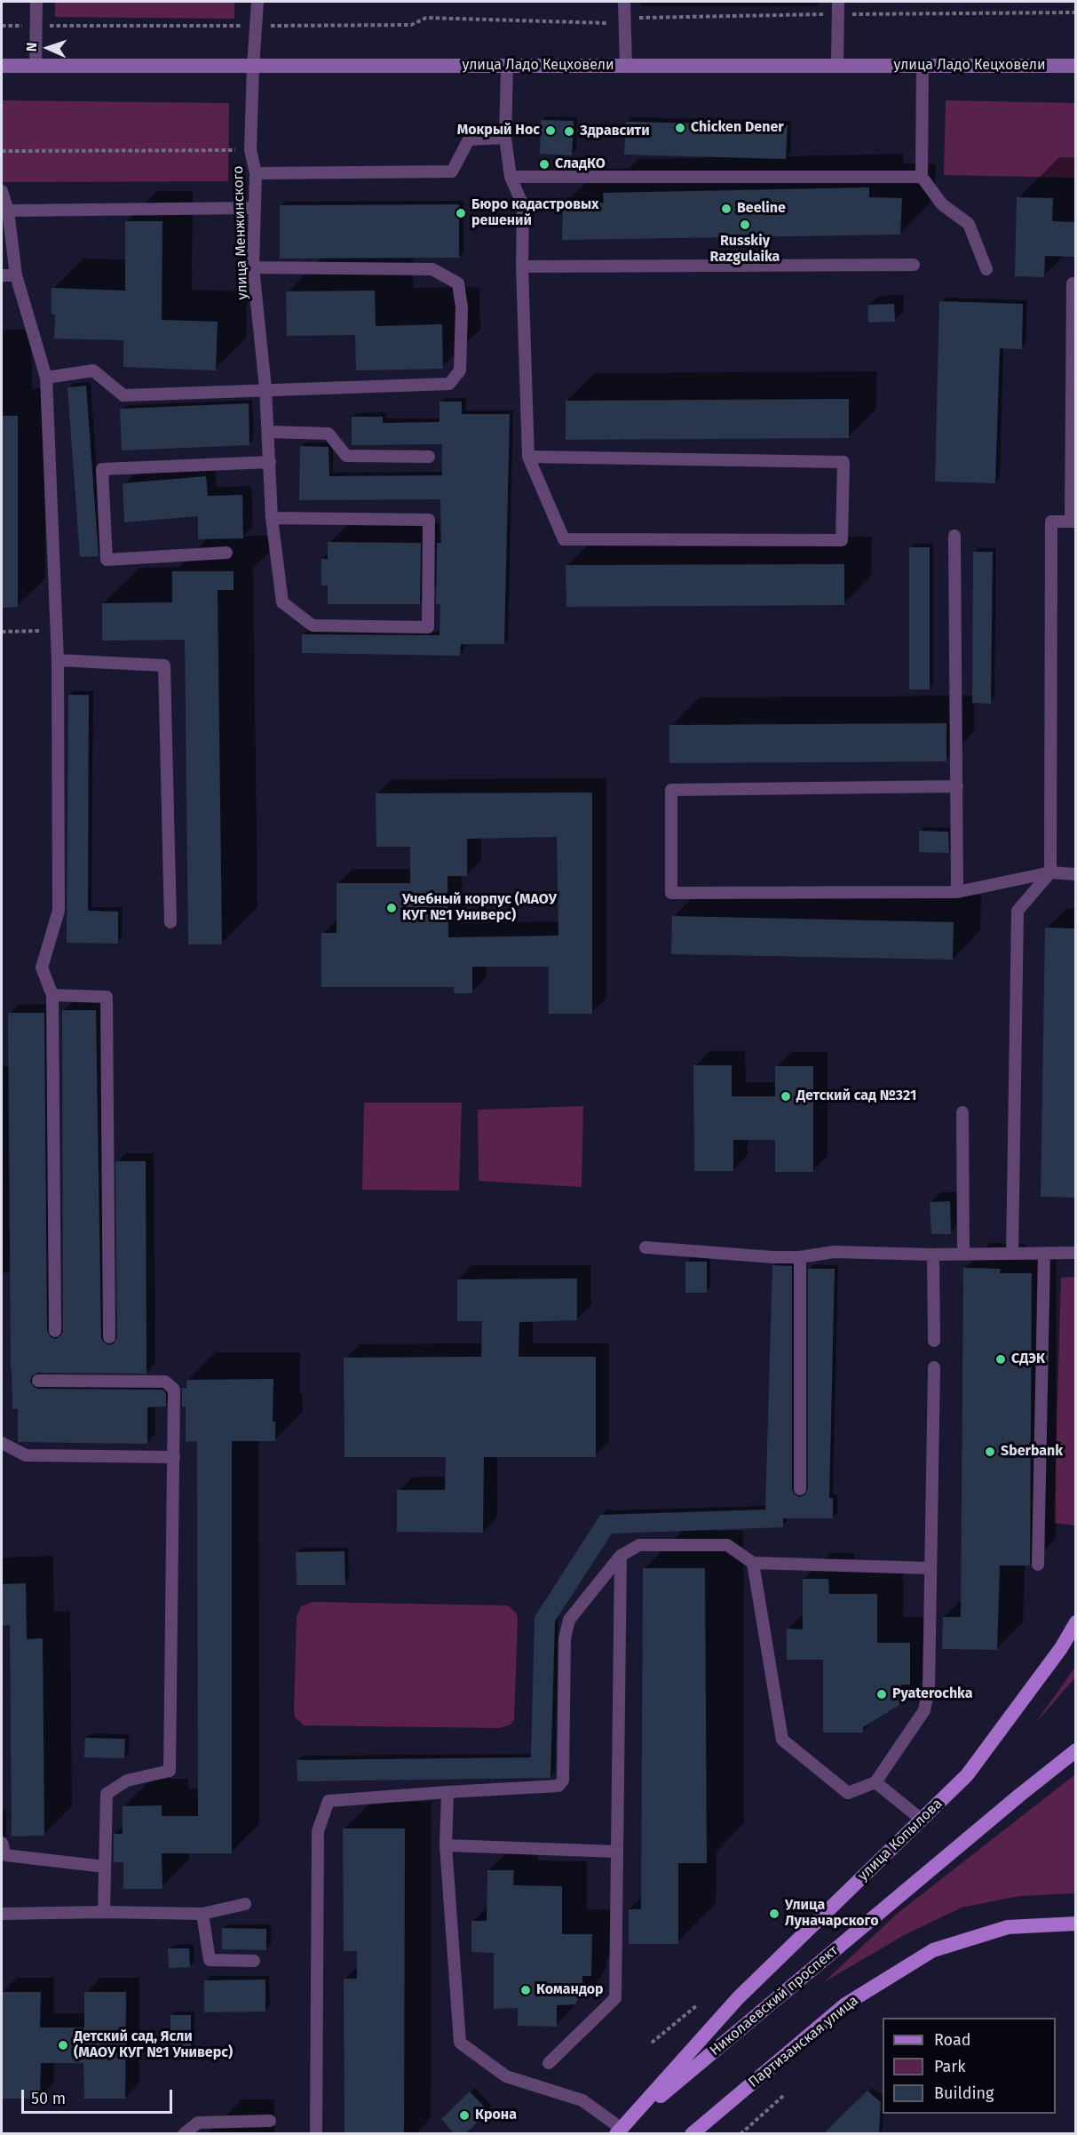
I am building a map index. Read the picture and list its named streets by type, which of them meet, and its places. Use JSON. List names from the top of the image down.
{
  "streets": {
    "main road": [
      "улица Ладо Кецховели",
      "улица Копылова",
      "Николаевский проспект",
      "Партизанская улица"
    ],
    "lane": ["улица Менжинского"]
  },
  "crossings": [
    ["улица Ладо Кецховели", "улица Менжинского"],
    ["улица Копылова", "Николаевский проспект"]
  ],
  "places": [
    "Chicken Dener",
    "Мокрый Нос",
    "Здравсити",
    "СладКО",
    "Beeline",
    "Бюро кадастровых решений",
    "Russkiy Razgulaika",
    "Учебный корпус (МАОУ КУГ №1 Универс)",
    "Детский сад №321",
    "СДЭК",
    "Sberbank",
    "Pyaterochka",
    "Улица Луначарского",
    "Командор",
    "Детский сад, Ясли (МАОУ КУГ №1 Универс)",
    "Крона"
  ],
  "legend": ["Road", "Park", "Building"],
  "scale_bar": "50 m",
  "north": "left"
}
